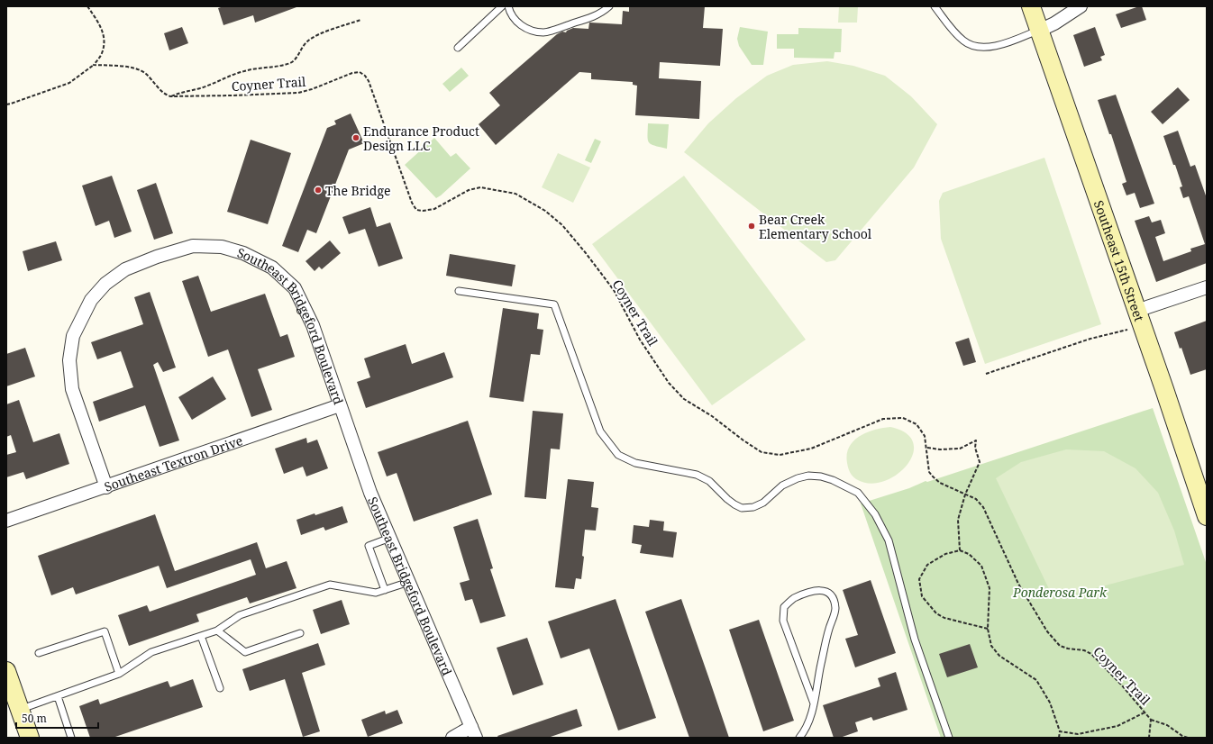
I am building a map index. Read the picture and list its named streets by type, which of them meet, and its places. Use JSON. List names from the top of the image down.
{
  "streets": {
    "main road": ["Southeast 15th Street"],
    "street": ["Southeast Bridgeford Boulevard", "Southeast Textron Drive"],
    "path": ["Coyner Trail"]
  },
  "crossings": [
    ["Southeast Bridgeford Boulevard", "Southeast Textron Drive"]
  ],
  "parks": ["Ponderosa Park"],
  "places": ["Endurance Product Design LLC", "The Bridge", "Bear Creek Elementary School"],
  "scale_bar": "50 m"
}
